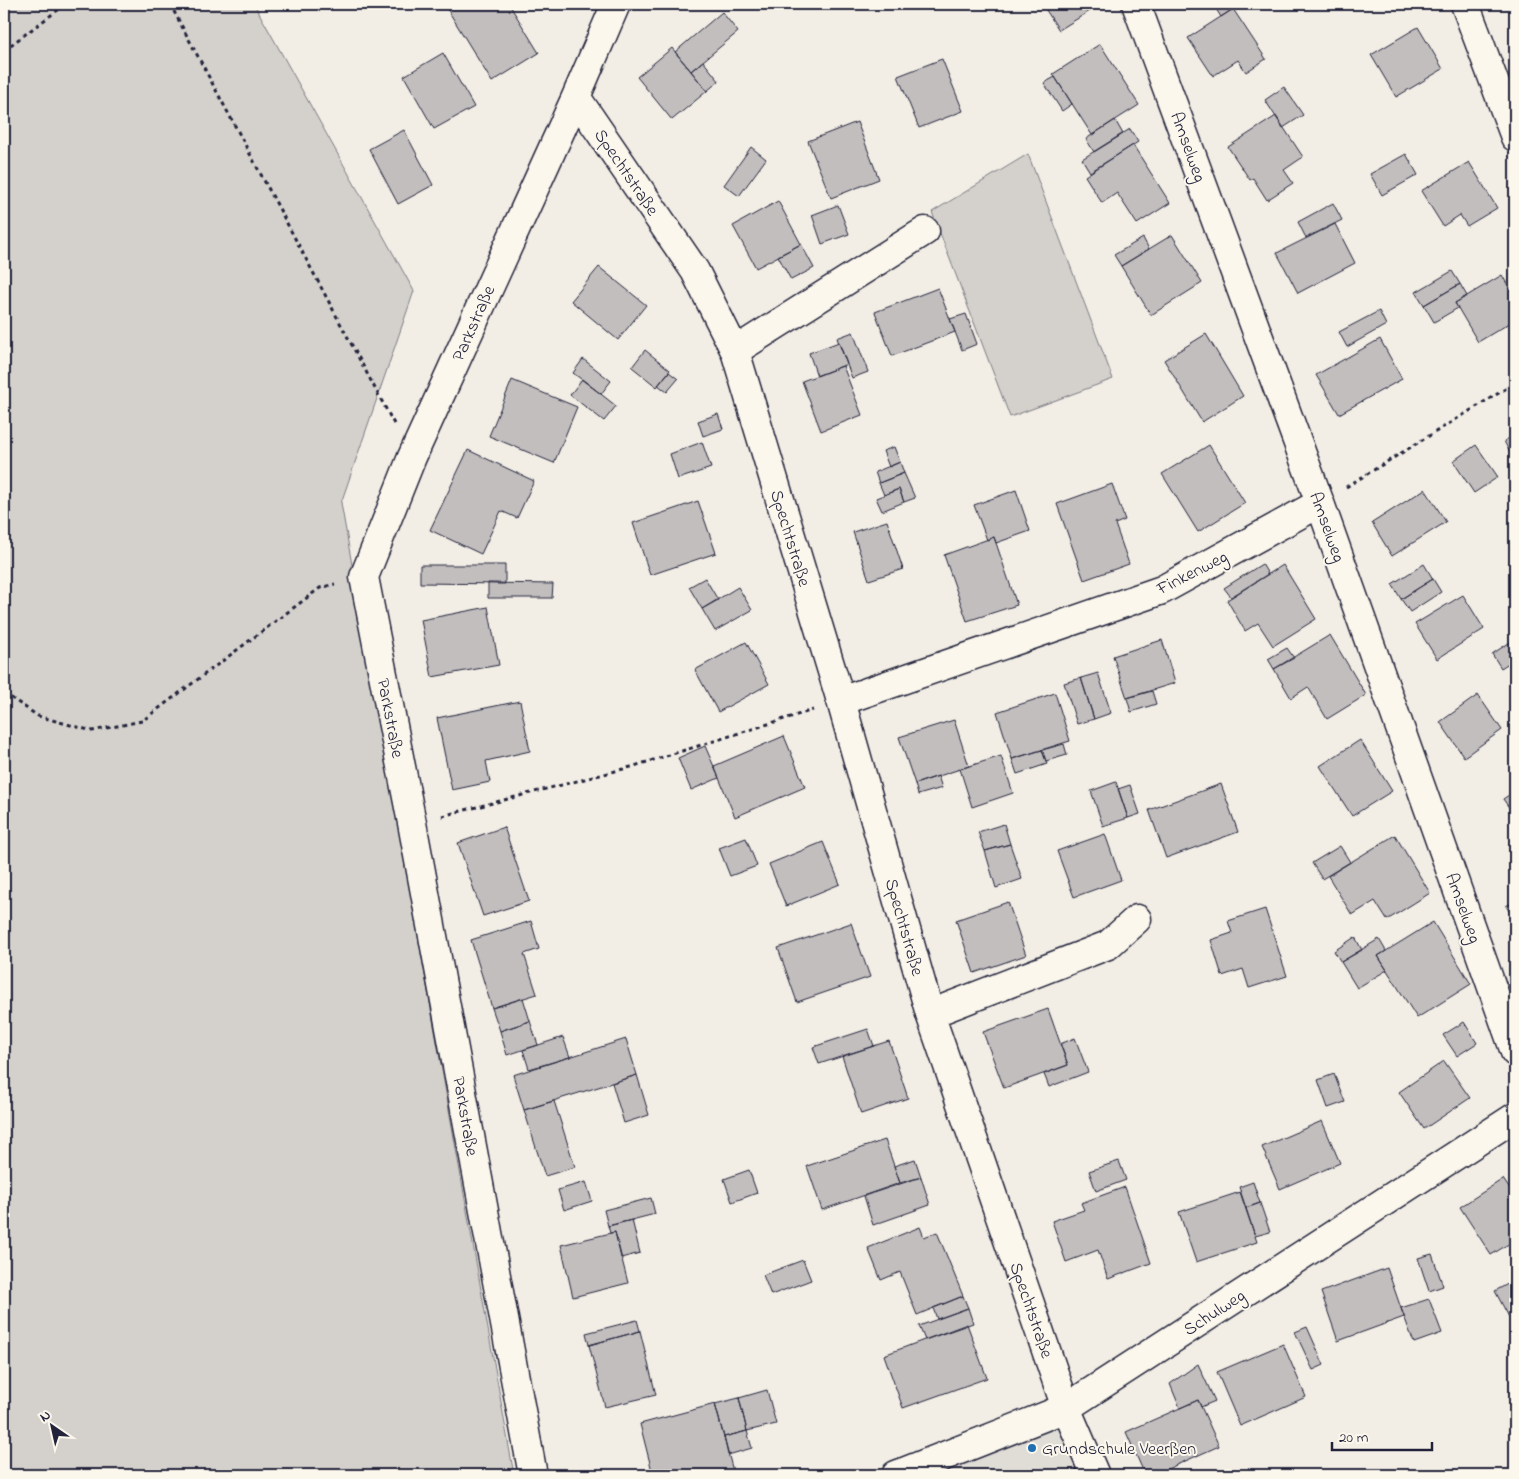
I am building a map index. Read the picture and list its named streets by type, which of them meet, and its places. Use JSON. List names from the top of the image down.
{
  "streets": {
    "street": [
      "Amselweg",
      "Spechtstraße",
      "Parkstraße",
      "Finkenweg",
      "Schulweg"
    ]
  },
  "crossings": [
    ["Amselweg", "Finkenweg"],
    ["Spechtstraße", "Parkstraße"],
    ["Spechtstraße", "Finkenweg"],
    ["Spechtstraße", "Schulweg"]
  ],
  "places": ["Grundschule Veerßen"],
  "scale_bar": "20 m",
  "north": "top left"
}
